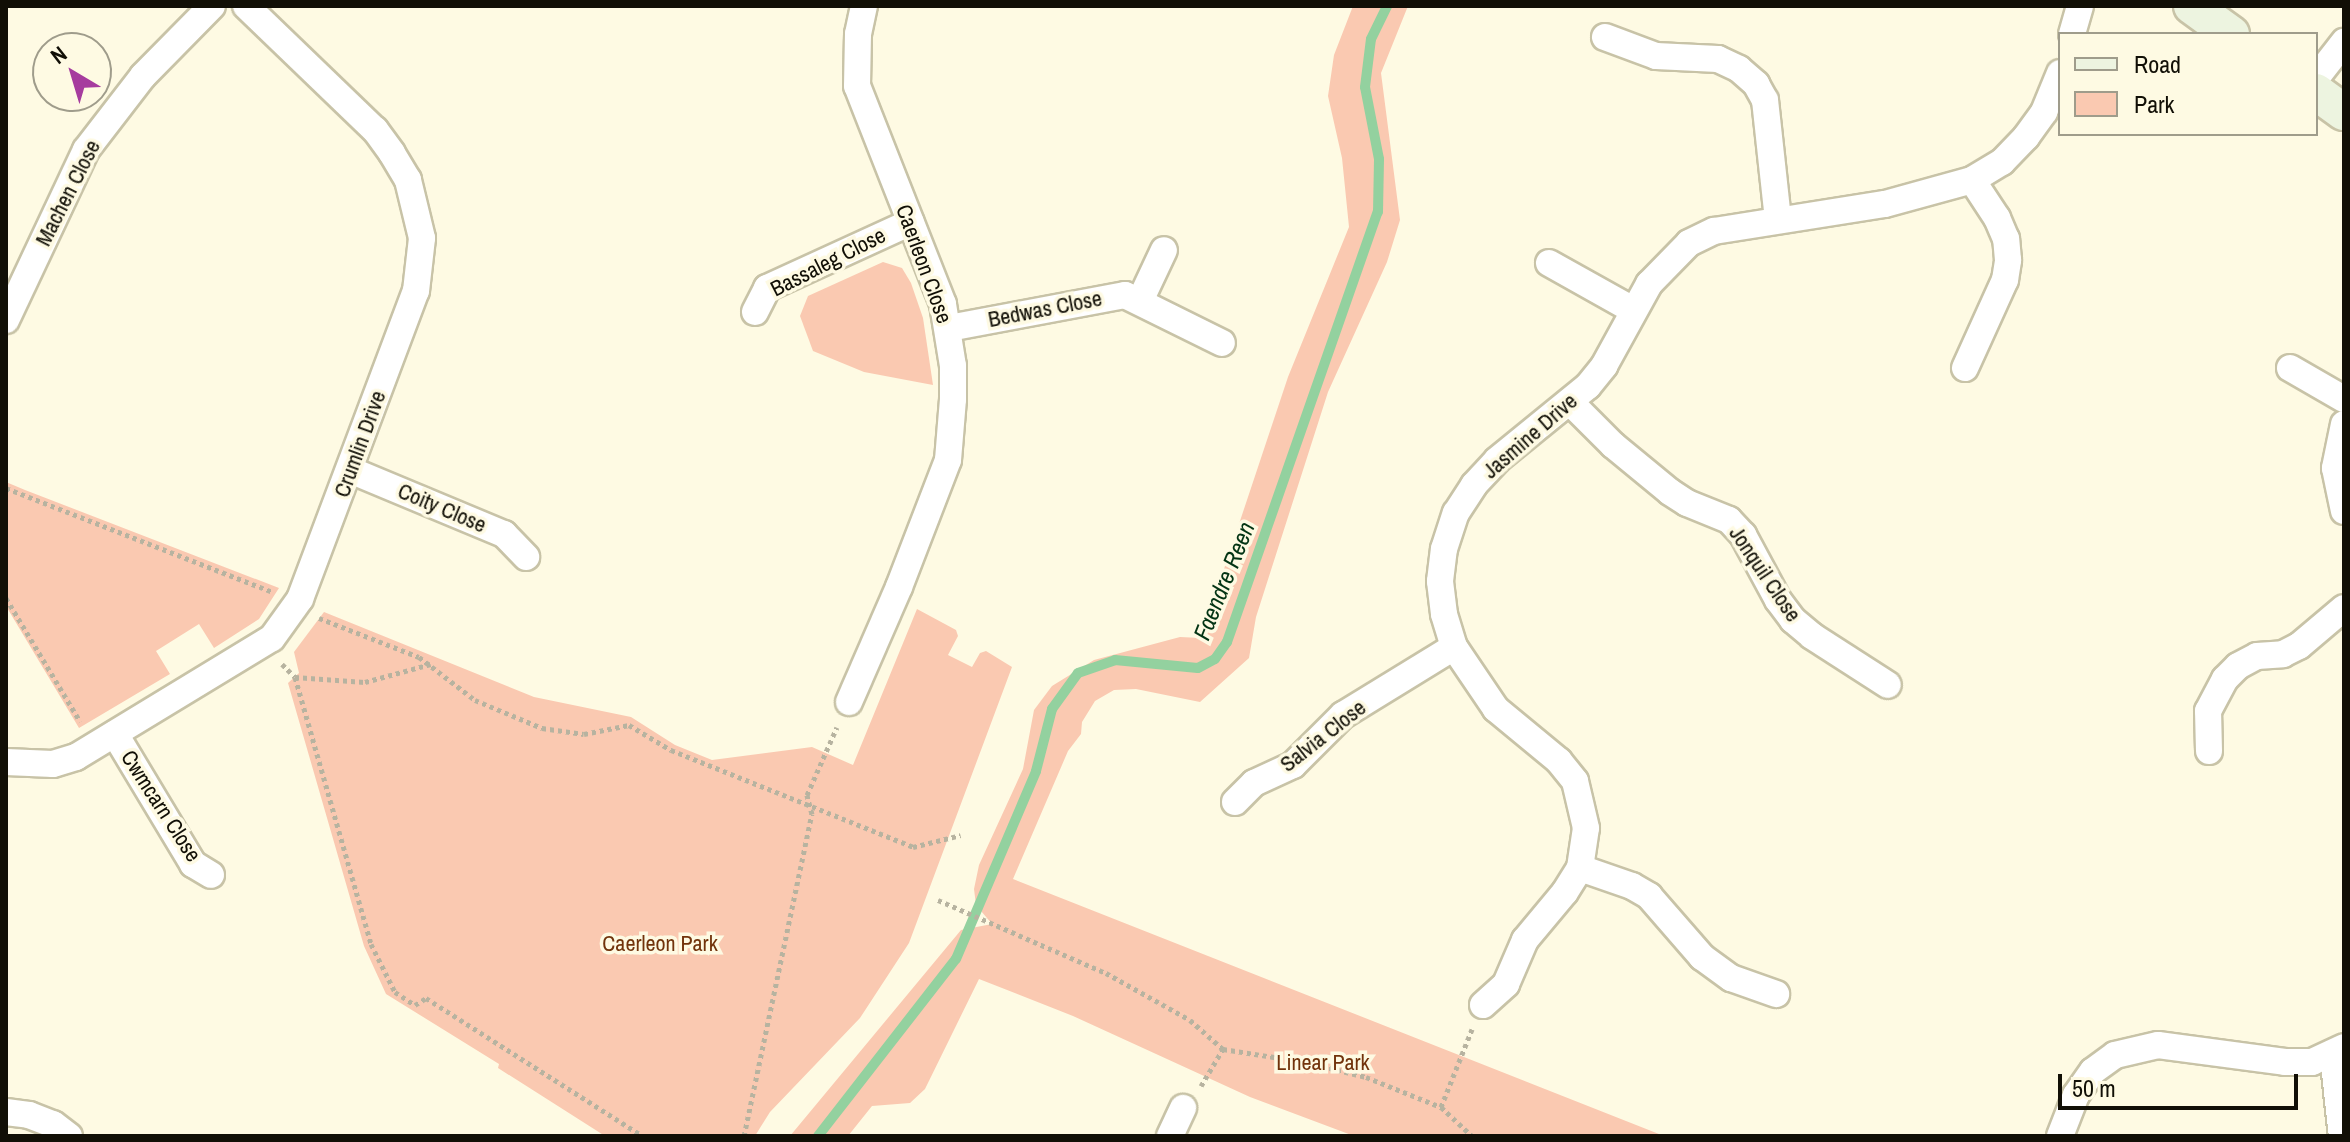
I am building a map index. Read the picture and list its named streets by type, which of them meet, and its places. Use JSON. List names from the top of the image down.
{
  "streets": {
    "street": [
      "Machen Close",
      "Bassaleg Close",
      "Caerleon Close",
      "Bedwas Close",
      "Jasmine Drive",
      "Crumlin Drive",
      "Coity Close",
      "Jonquil Close",
      "Salvia Close",
      "Cwmcarn Close"
    ]
  },
  "crossings": [
    ["Bassaleg Close", "Caerleon Close"],
    ["Caerleon Close", "Bedwas Close"],
    ["Jasmine Drive", "Jonquil Close"],
    ["Jasmine Drive", "Salvia Close"],
    ["Crumlin Drive", "Coity Close"],
    ["Crumlin Drive", "Cwmcarn Close"]
  ],
  "water": ["Faendre Reen"],
  "parks": ["Caerleon Park", "Linear Park"],
  "legend": ["Road", "Park"],
  "scale_bar": "50 m",
  "north": "top left"
}
